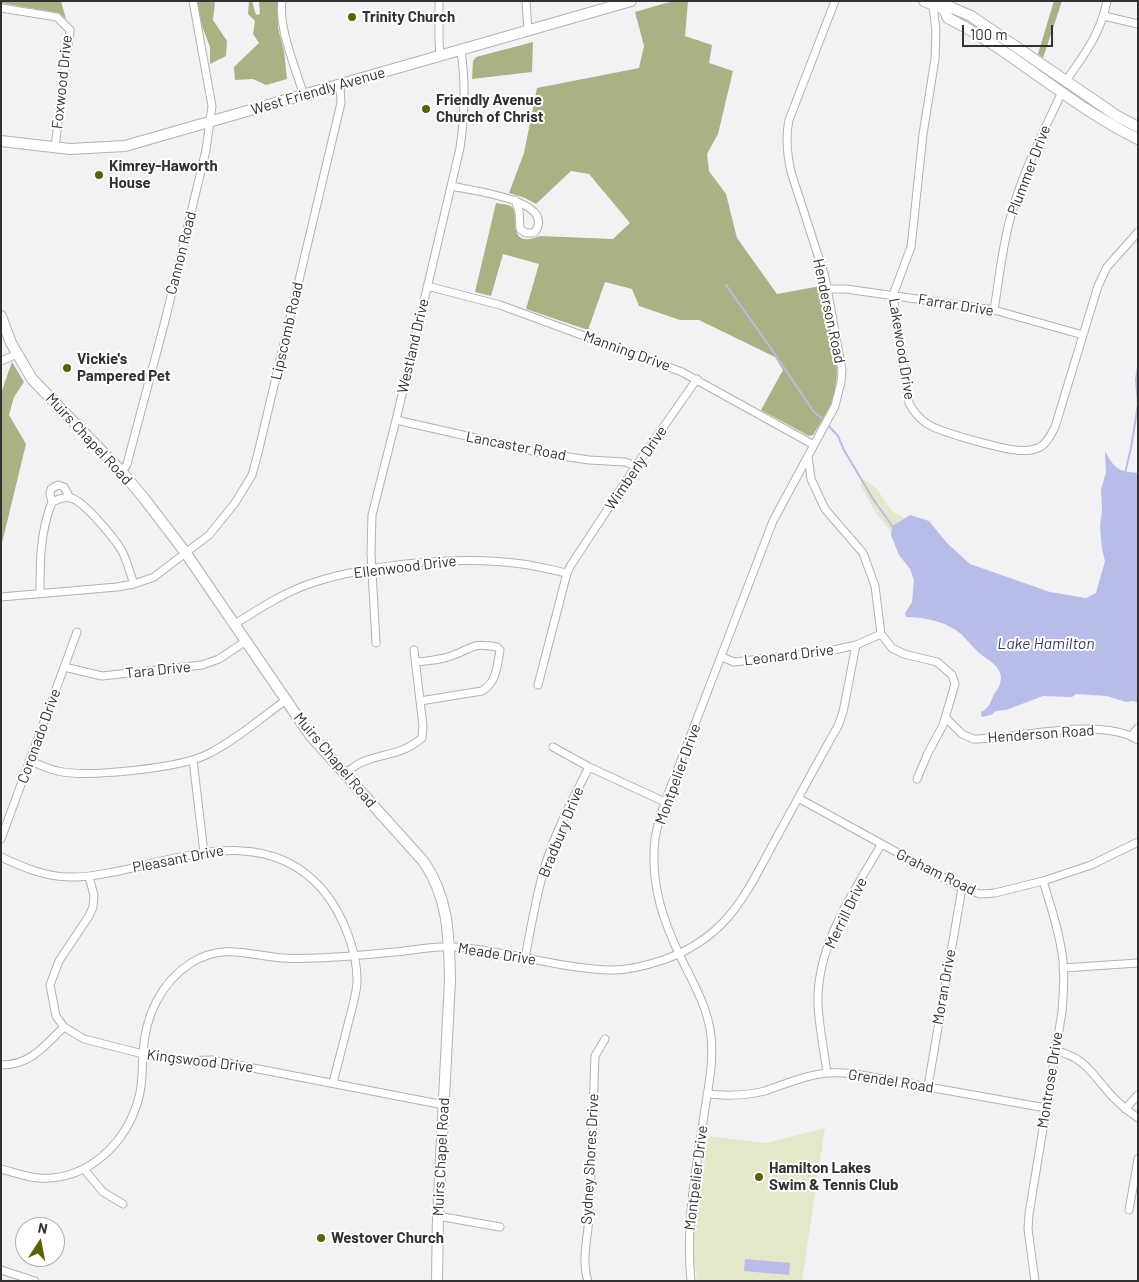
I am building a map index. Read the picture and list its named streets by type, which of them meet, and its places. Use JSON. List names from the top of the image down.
{
  "streets": {
    "main road": ["West Friendly Avenue", "Muirs Chapel Road"],
    "street": [
      "Foxwood Drive",
      "Plummer Drive",
      "Cannon Road",
      "Farrar Drive",
      "Henderson Road",
      "Lipscomb Road",
      "Westland Drive",
      "Lakewood Drive",
      "Manning Drive",
      "Lancaster Road",
      "Wimberly Drive",
      "Ellenwood Drive",
      "Leonard Drive",
      "Tara Drive",
      "Coronado Drive",
      "Montpelier Drive",
      "Bradbury Drive",
      "Pleasant Drive",
      "Graham Road",
      "Merrill Drive",
      "Meade Drive",
      "Moran Drive",
      "Kingswood Drive",
      "Montrose Drive",
      "Grendel Road",
      "Sydney Shores Drive"
    ]
  },
  "crossings": [
    ["Foxwood Drive", "West Friendly Avenue"],
    ["West Friendly Avenue", "Cannon Road"],
    ["West Friendly Avenue", "Lipscomb Road"],
    ["West Friendly Avenue", "Westland Drive"],
    ["Plummer Drive", "Farrar Drive"],
    ["Cannon Road", "Muirs Chapel Road"],
    ["Farrar Drive", "Henderson Road"],
    ["Farrar Drive", "Lakewood Drive"],
    ["Henderson Road", "Manning Drive"],
    ["Henderson Road", "Montpelier Drive"],
    ["Lipscomb Road", "Muirs Chapel Road"],
    ["Westland Drive", "Manning Drive"],
    ["Westland Drive", "Lancaster Road"],
    ["Westland Drive", "Ellenwood Drive"],
    ["Manning Drive", "Wimberly Drive"],
    ["Muirs Chapel Road", "Ellenwood Drive"],
    ["Muirs Chapel Road", "Tara Drive"],
    ["Muirs Chapel Road", "Meade Drive"],
    ["Muirs Chapel Road", "Kingswood Drive"],
    ["Lancaster Road", "Wimberly Drive"],
    ["Wimberly Drive", "Ellenwood Drive"],
    ["Leonard Drive", "Montpelier Drive"],
    ["Leonard Drive", "Meade Drive"],
    ["Tara Drive", "Coronado Drive"],
    ["Montpelier Drive", "Meade Drive"],
    ["Montpelier Drive", "Grendel Road"],
    ["Bradbury Drive", "Meade Drive"],
    ["Pleasant Drive", "Meade Drive"],
    ["Pleasant Drive", "Kingswood Drive"],
    ["Graham Road", "Merrill Drive"],
    ["Graham Road", "Meade Drive"],
    ["Graham Road", "Moran Drive"],
    ["Graham Road", "Montrose Drive"],
    ["Merrill Drive", "Grendel Road"],
    ["Meade Drive", "Kingswood Drive"],
    ["Moran Drive", "Grendel Road"],
    ["Montrose Drive", "Grendel Road"]
  ],
  "water": ["Lake Hamilton"],
  "places": [
    "Trinity Church",
    "Friendly Avenue Church of Christ",
    "Kimrey-Haworth House",
    "Vickie's Pampered Pet",
    "Hamilton Lakes Swim & Tennis Club",
    "Westover Church"
  ],
  "scale_bar": "100 m",
  "north": "top"
}
